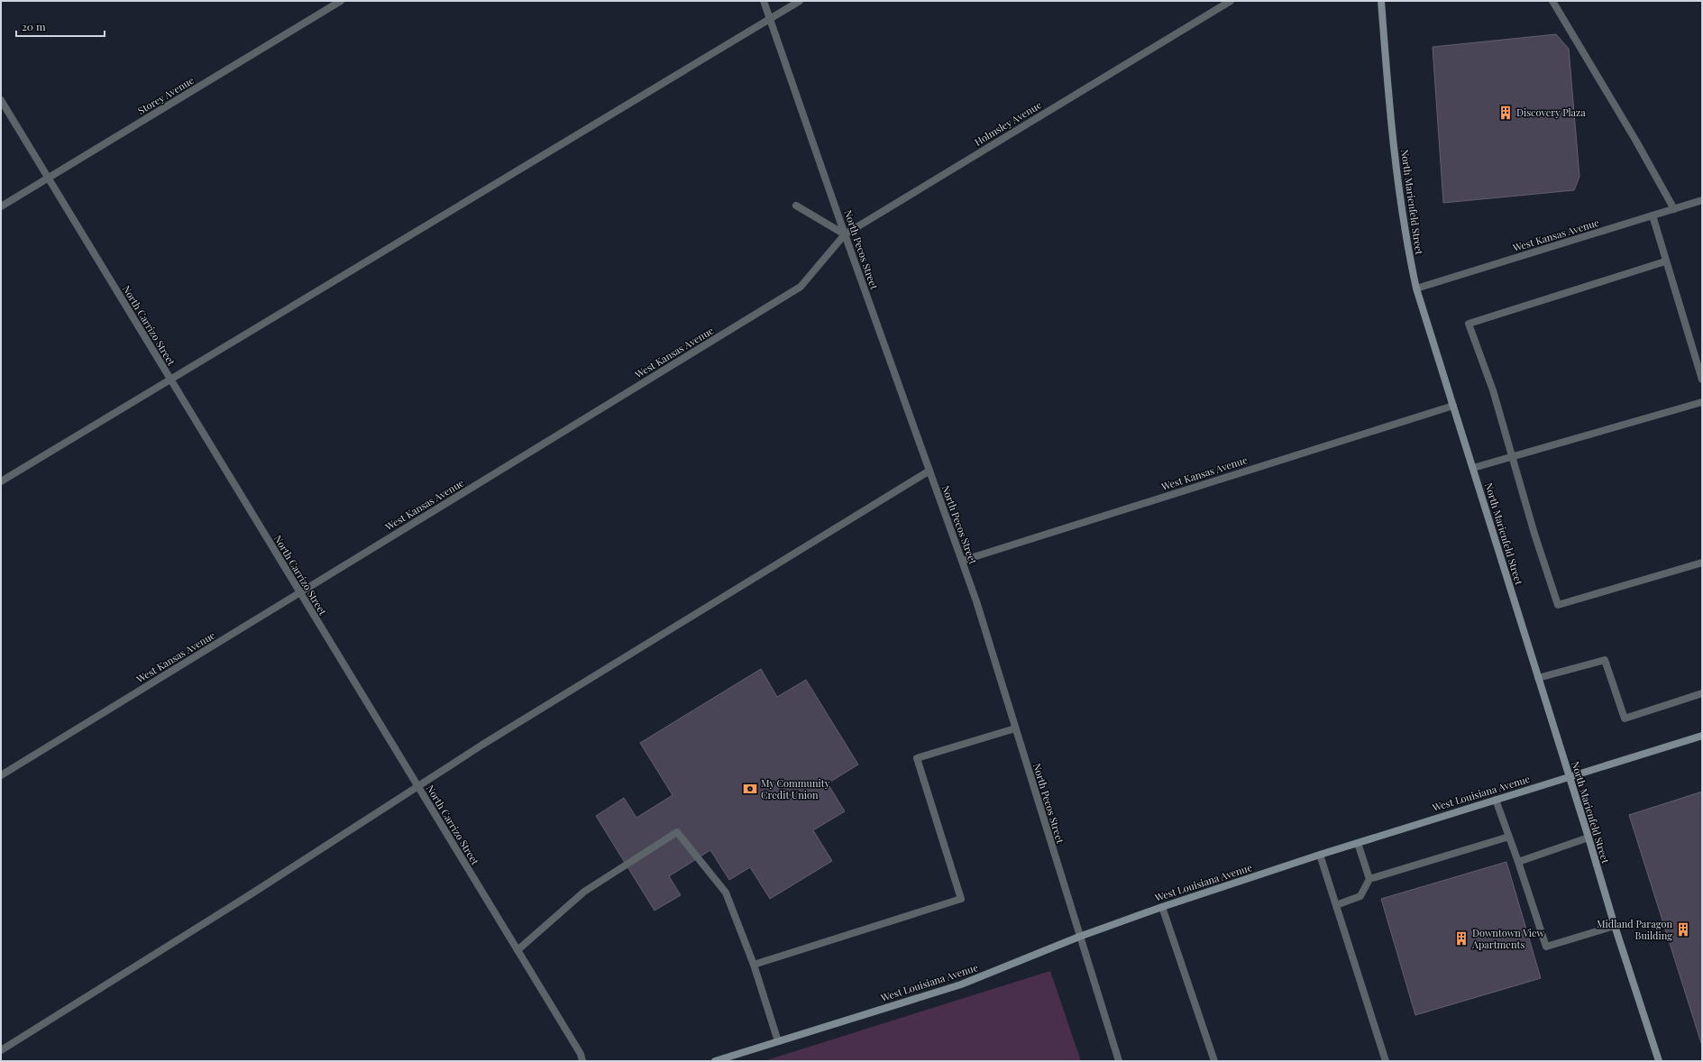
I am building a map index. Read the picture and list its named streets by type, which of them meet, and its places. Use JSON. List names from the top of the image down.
{
  "streets": {
    "street": [
      "Storey Avenue",
      "Holmsley Avenue",
      "North Marienfeld Street",
      "West Kansas Avenue",
      "North Pecos Street",
      "North Carrizo Street",
      "West Louisiana Avenue"
    ]
  },
  "crossings": [
    ["Storey Avenue", "North Carrizo Street"],
    ["Holmsley Avenue", "West Kansas Avenue"],
    ["Holmsley Avenue", "North Pecos Street"],
    ["North Marienfeld Street", "West Kansas Avenue"],
    ["North Marienfeld Street", "West Louisiana Avenue"],
    ["West Kansas Avenue", "North Pecos Street"],
    ["West Kansas Avenue", "North Carrizo Street"],
    ["North Pecos Street", "West Louisiana Avenue"]
  ],
  "places": {
    "building": ["Discovery Plaza", "Midland Paragon Building", "Downtown View Apartments"],
    "bank": ["My Community Credit Union"]
  },
  "scale_bar": "20 m"
}
